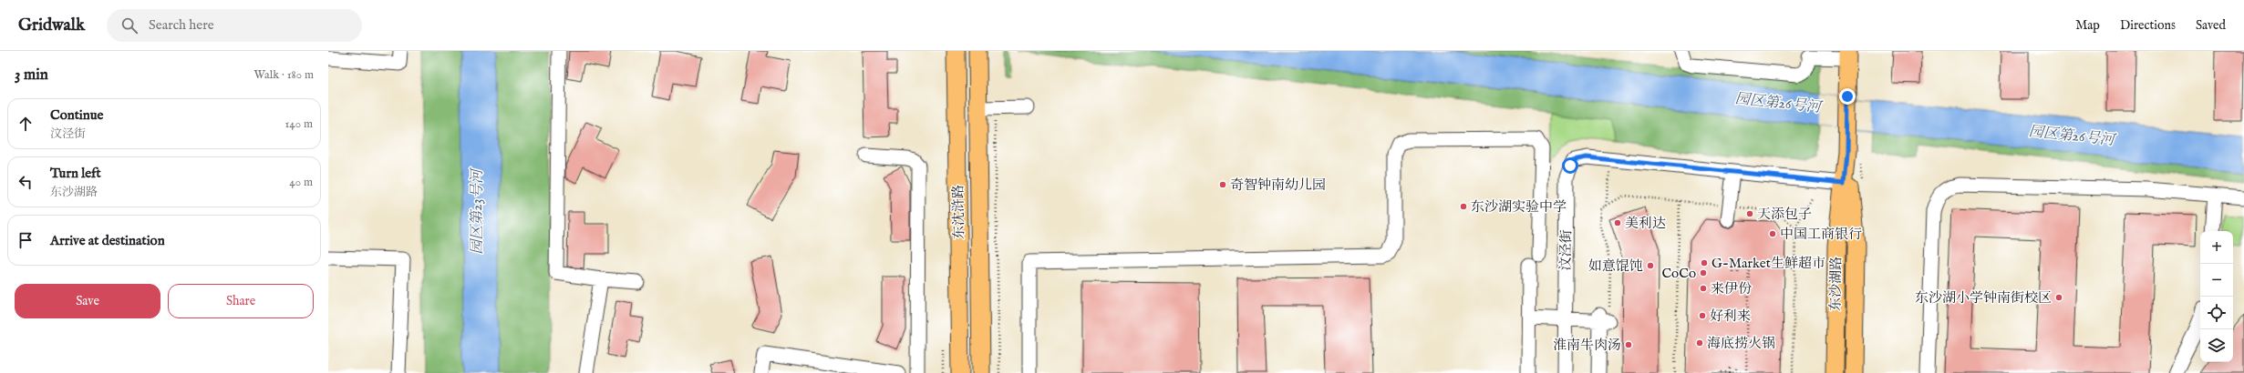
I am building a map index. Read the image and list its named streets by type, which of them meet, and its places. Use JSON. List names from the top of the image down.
{
  "streets": {
    "main road": ["东沈浒路", "东沙湖路"],
    "street": ["汶泾街"]
  },
  "crossings": [
    ["汶泾街", "东沙湖路"]
  ],
  "water": ["园区第26号河", "园区第23号河"],
  "places": [
    "奇智钟南幼儿园",
    "东沙湖实验中学",
    "天添包子",
    "美利达",
    "中国工商银行",
    "G-Market生鲜超市",
    "如意馄饨",
    "CoCo",
    "来伊份",
    "东沙湖小学钟南街校区",
    "好利来",
    "海底捞火锅",
    "淮南牛肉汤"
  ],
  "page": {
    "header": "Gridwalk",
    "search": "Search here",
    "nav": ["Map", "Directions", "Saved"],
    "heading": ["3 min", "Walk · 180 m"],
    "list": [
      ["Continue", "汶泾街", "140 m"],
      ["Turn left", "东沙湖路", "40 m"],
      "Arrive at destination"
    ],
    "map_buttons": ["+", "−"],
    "buttons": ["Save", "Share"]
  }
}
